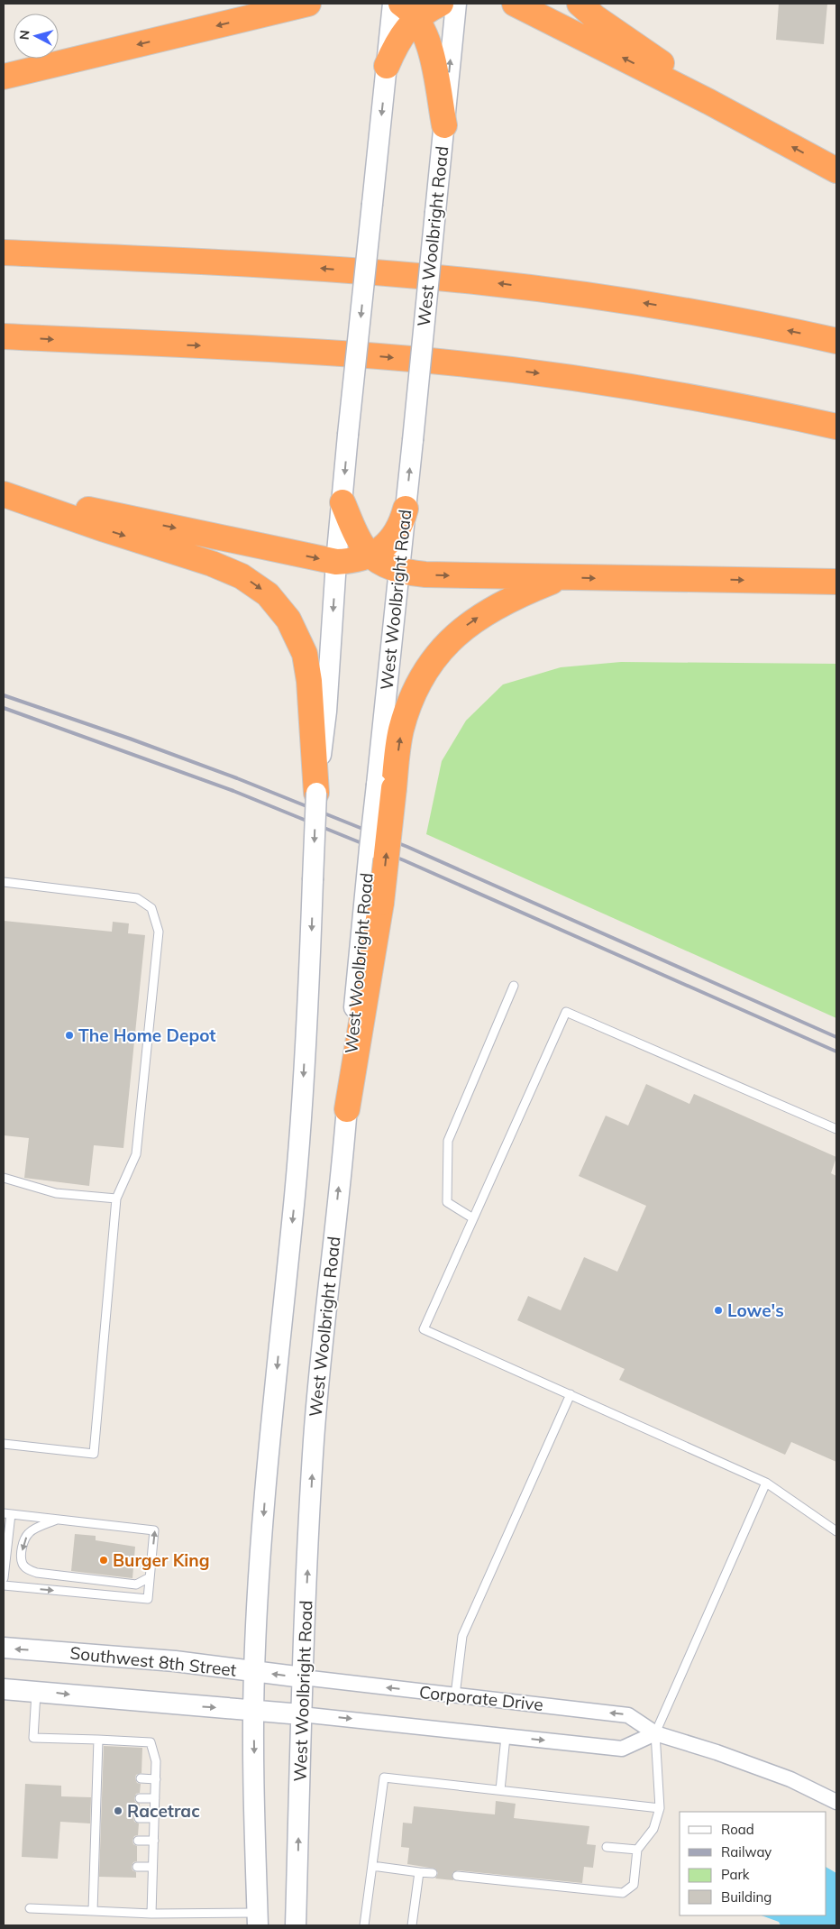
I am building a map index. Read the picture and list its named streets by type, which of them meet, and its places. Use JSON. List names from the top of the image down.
{
  "streets": {
    "main road": ["West Woolbright Road", "Southwest 8th Street"],
    "street": ["Corporate Drive"]
  },
  "crossings": [
    ["West Woolbright Road", "Southwest 8th Street"],
    ["West Woolbright Road", "Corporate Drive"],
    ["Southwest 8th Street", "Corporate Drive"]
  ],
  "places": [
    "The Home Depot",
    "Lowe's",
    "Burger King",
    "Racetrac"
  ],
  "legend": [
    "Road",
    "Railway",
    "Park",
    "Building"
  ],
  "north": "left"
}
